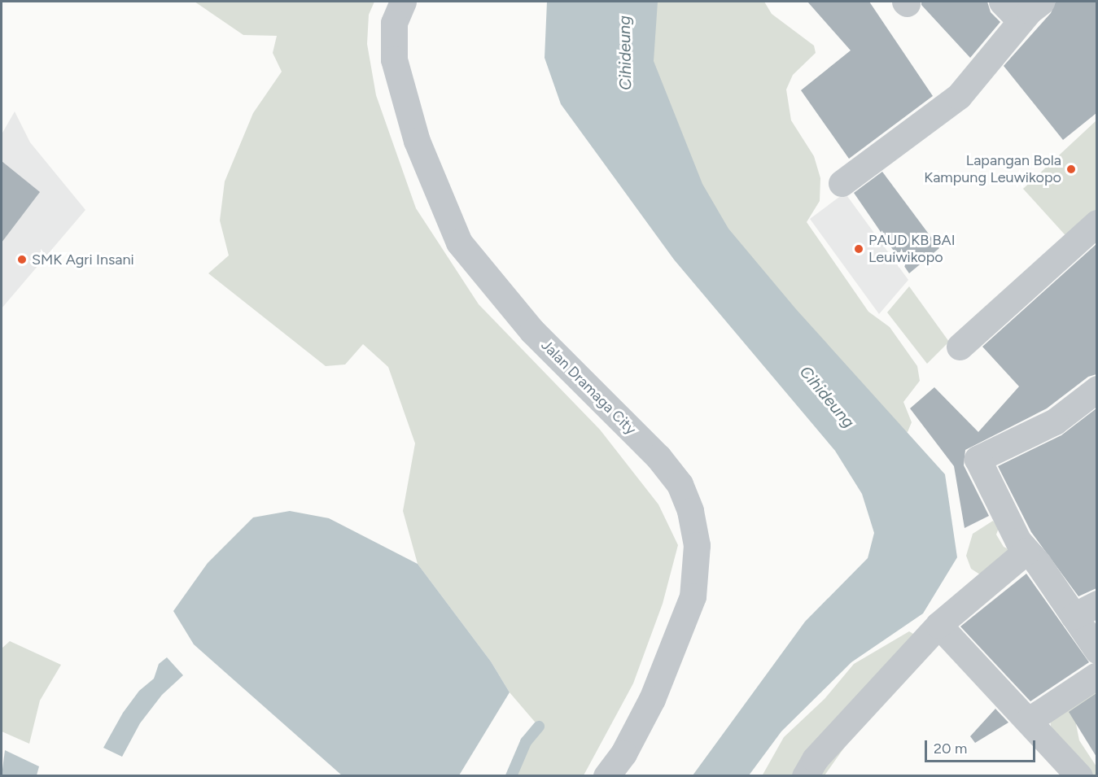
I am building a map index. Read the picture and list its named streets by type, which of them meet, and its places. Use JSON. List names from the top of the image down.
{
  "streets": {
    "street": ["Jalan Dramaga City"]
  },
  "water": ["Cihideung"],
  "places": ["Lapangan Bola Kampung Leuwikopo", "PAUD KB BAI Leuiwikopo", "SMK Agri Insani"],
  "scale_bar": "20 m"
}
